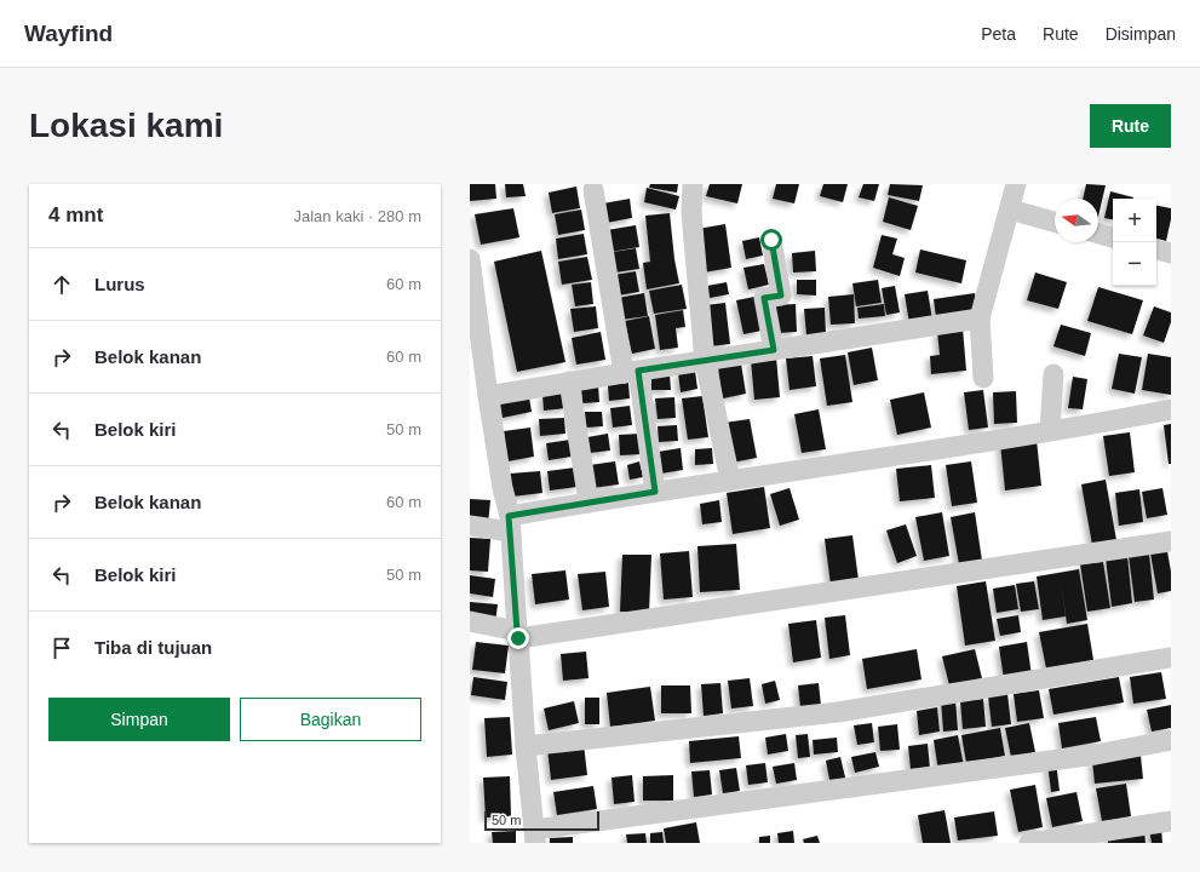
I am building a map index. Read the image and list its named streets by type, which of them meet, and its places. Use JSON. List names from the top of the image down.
{
  "scale_bar": "50 m",
  "north": "left",
  "page": {
    "header": "Wayfind",
    "nav": ["Peta", "Rute", "Disimpan"],
    "buttons": [
      "Rute",
      ["Simpan", "Bagikan"]
    ],
    "title": "Lokasi kami",
    "heading": ["4 mnt", "Jalan kaki · 280 m"],
    "map_buttons": ["+", "−"],
    "list": [
      ["Lurus", "60 m"],
      ["Belok kanan", "60 m"],
      ["Belok kiri", "50 m"],
      ["Belok kanan", "60 m"],
      ["Belok kiri", "50 m"],
      "Tiba di tujuan"
    ],
    "scale": "50 m"
  }
}
